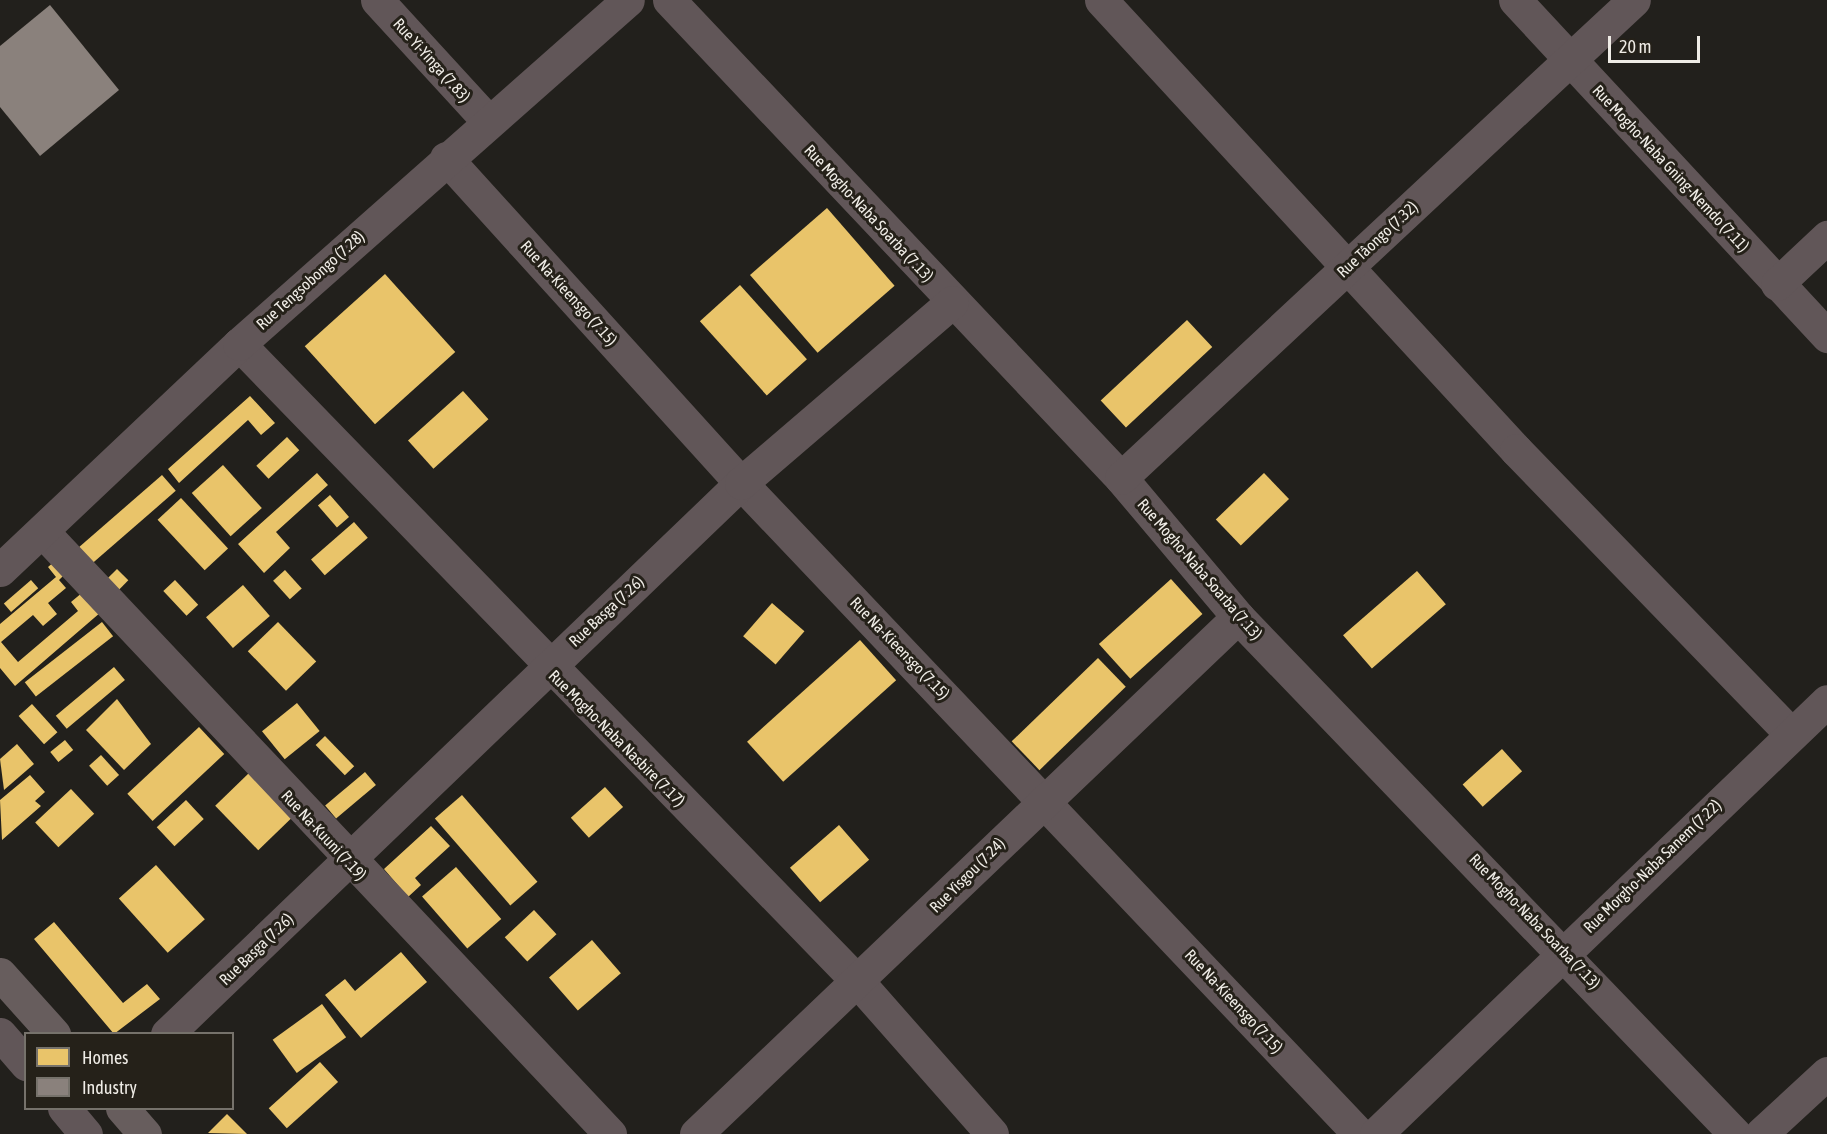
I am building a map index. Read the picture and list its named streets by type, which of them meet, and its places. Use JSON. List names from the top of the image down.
{
  "streets": {
    "street": [
      "Rue Yi-Yinga (7.83)",
      "Rue Mogho-Naba Gning-Nemdo (7.11)",
      "Rue Mogho-Naba Soarba (7.13)",
      "Rue Tâongo (7.32)",
      "Rue Tengsobongo (7.28)",
      "Rue Na-Kieensgo (7.15)",
      "Rue Basga (7.26)",
      "Rue Mogho-Naba Nasbire (7.17)",
      "Rue Na-Kuuni (7.19)",
      "Rue Morgho-Naba Sanem (7.22)",
      "Rue Yisgou (7.24)"
    ]
  },
  "crossings": [
    ["Rue Yi-Yinga (7.83)", "Rue Tengsobongo (7.28)"],
    ["Rue Mogho-Naba Gning-Nemdo (7.11)", "Rue Tâongo (7.32)"],
    ["Rue Mogho-Naba Soarba (7.13)", "Rue Tâongo (7.32)"],
    ["Rue Mogho-Naba Soarba (7.13)", "Rue Basga (7.26)"],
    ["Rue Mogho-Naba Soarba (7.13)", "Rue Morgho-Naba Sanem (7.22)"],
    ["Rue Mogho-Naba Soarba (7.13)", "Rue Yisgou (7.24)"],
    ["Rue Tengsobongo (7.28)", "Rue Na-Kieensgo (7.15)"],
    ["Rue Tengsobongo (7.28)", "Rue Mogho-Naba Nasbire (7.17)"],
    ["Rue Tengsobongo (7.28)", "Rue Na-Kuuni (7.19)"],
    ["Rue Na-Kieensgo (7.15)", "Rue Basga (7.26)"],
    ["Rue Na-Kieensgo (7.15)", "Rue Yisgou (7.24)"],
    ["Rue Basga (7.26)", "Rue Mogho-Naba Nasbire (7.17)"],
    ["Rue Basga (7.26)", "Rue Na-Kuuni (7.19)"],
    ["Rue Mogho-Naba Nasbire (7.17)", "Rue Yisgou (7.24)"]
  ],
  "legend": ["Homes", "Industry"],
  "scale_bar": "20 m"
}
